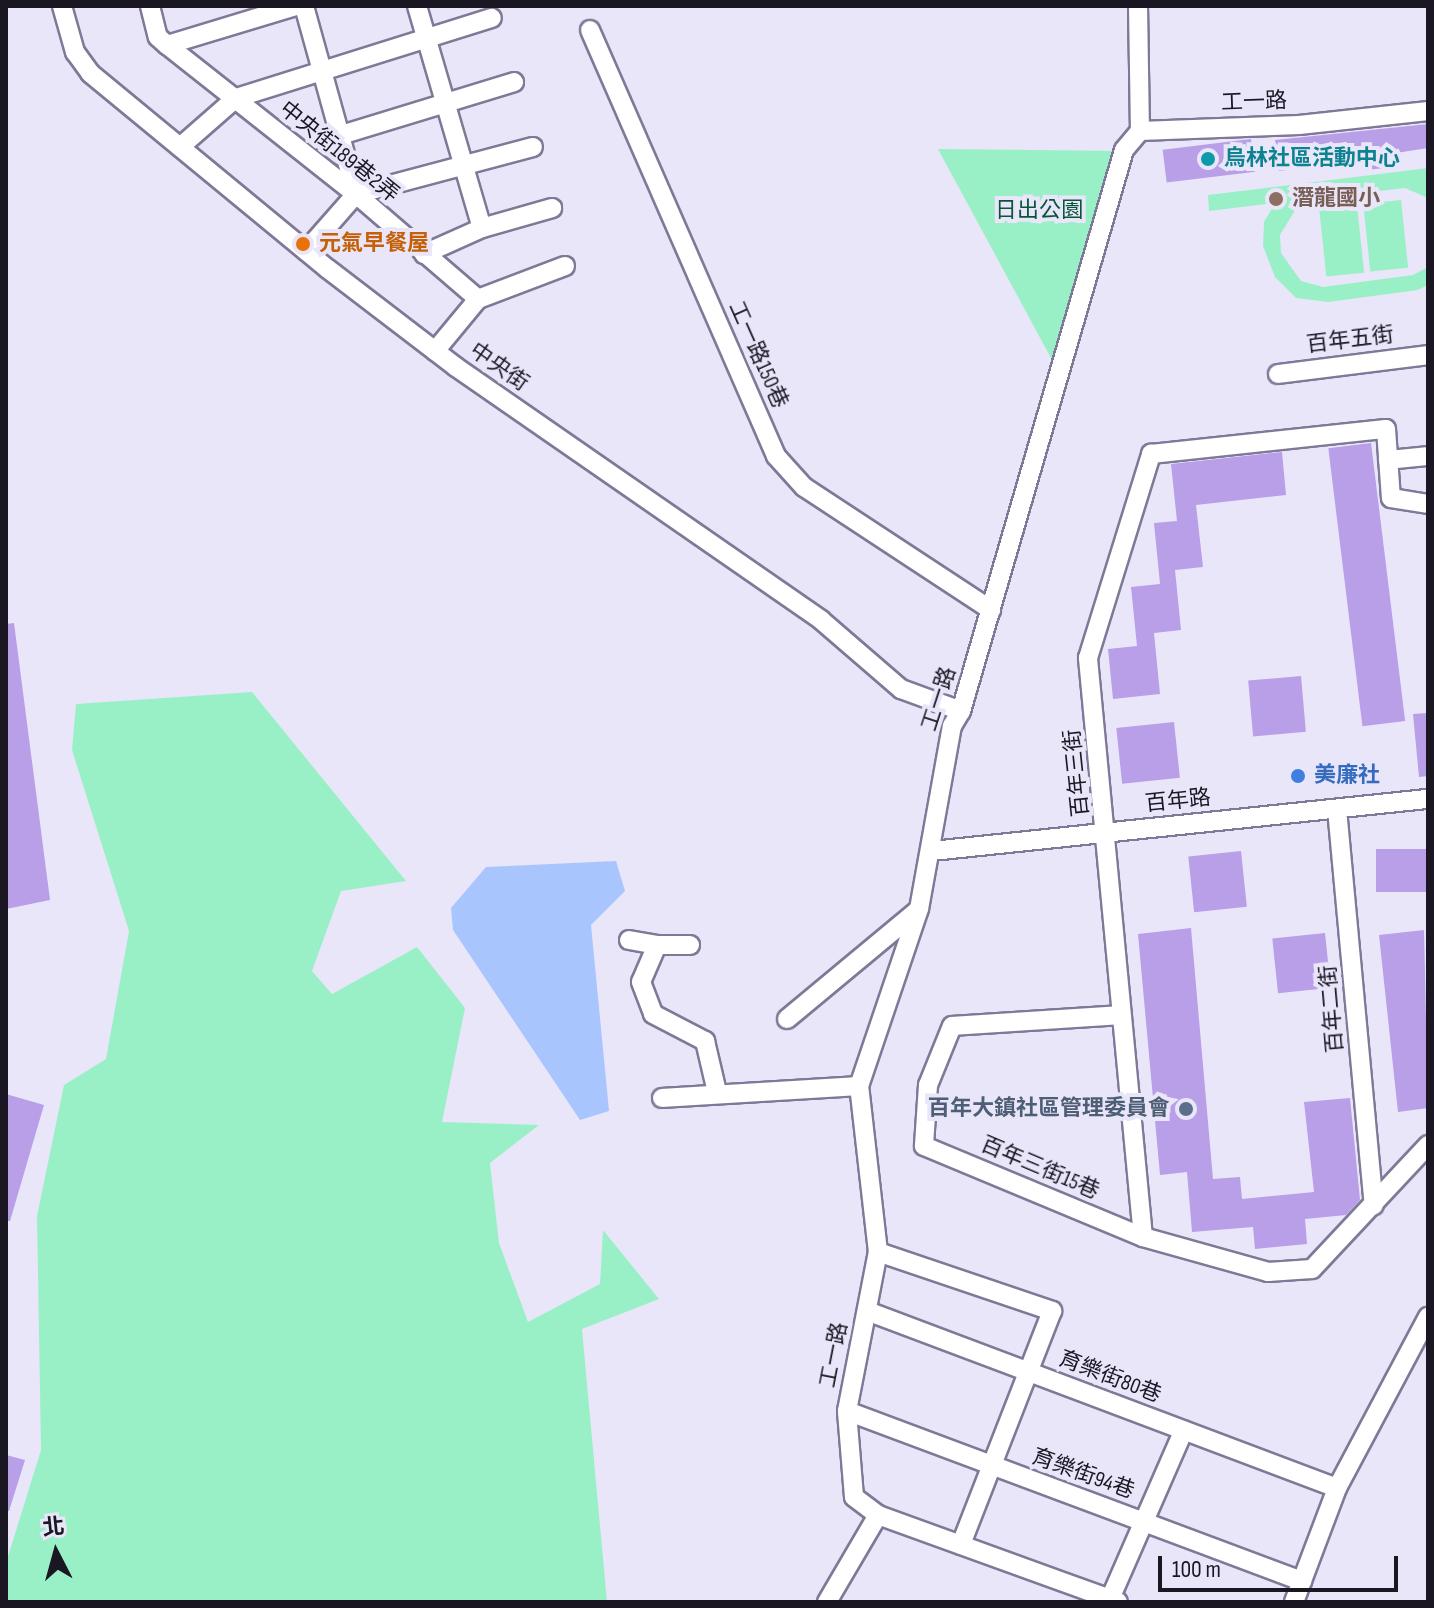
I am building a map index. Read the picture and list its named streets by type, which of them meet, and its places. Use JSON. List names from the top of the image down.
{
  "streets": {
    "street": [
      "工一路",
      "中央街189巷2弄",
      "百年五街",
      "工一路150巷",
      "中央街",
      "百年三街",
      "百年路",
      "百年二街",
      "百年三街15巷",
      "育樂街80巷",
      "育樂街94巷"
    ]
  },
  "crossings": [
    ["工一路", "工一路150巷"],
    ["工一路", "中央街"],
    ["工一路", "百年路"],
    ["工一路", "育樂街80巷"],
    ["工一路", "育樂街94巷"],
    ["百年三街", "百年路"],
    ["百年三街", "百年三街15巷"],
    ["百年路", "百年二街"]
  ],
  "parks": ["日出公園"],
  "places": [
    "烏林社區活動中心",
    "潛龍國小",
    "元氣早餐屋",
    "美廉社",
    "百年大鎮社區管理委員會"
  ],
  "scale_bar": "100 m",
  "north": "top"
}
